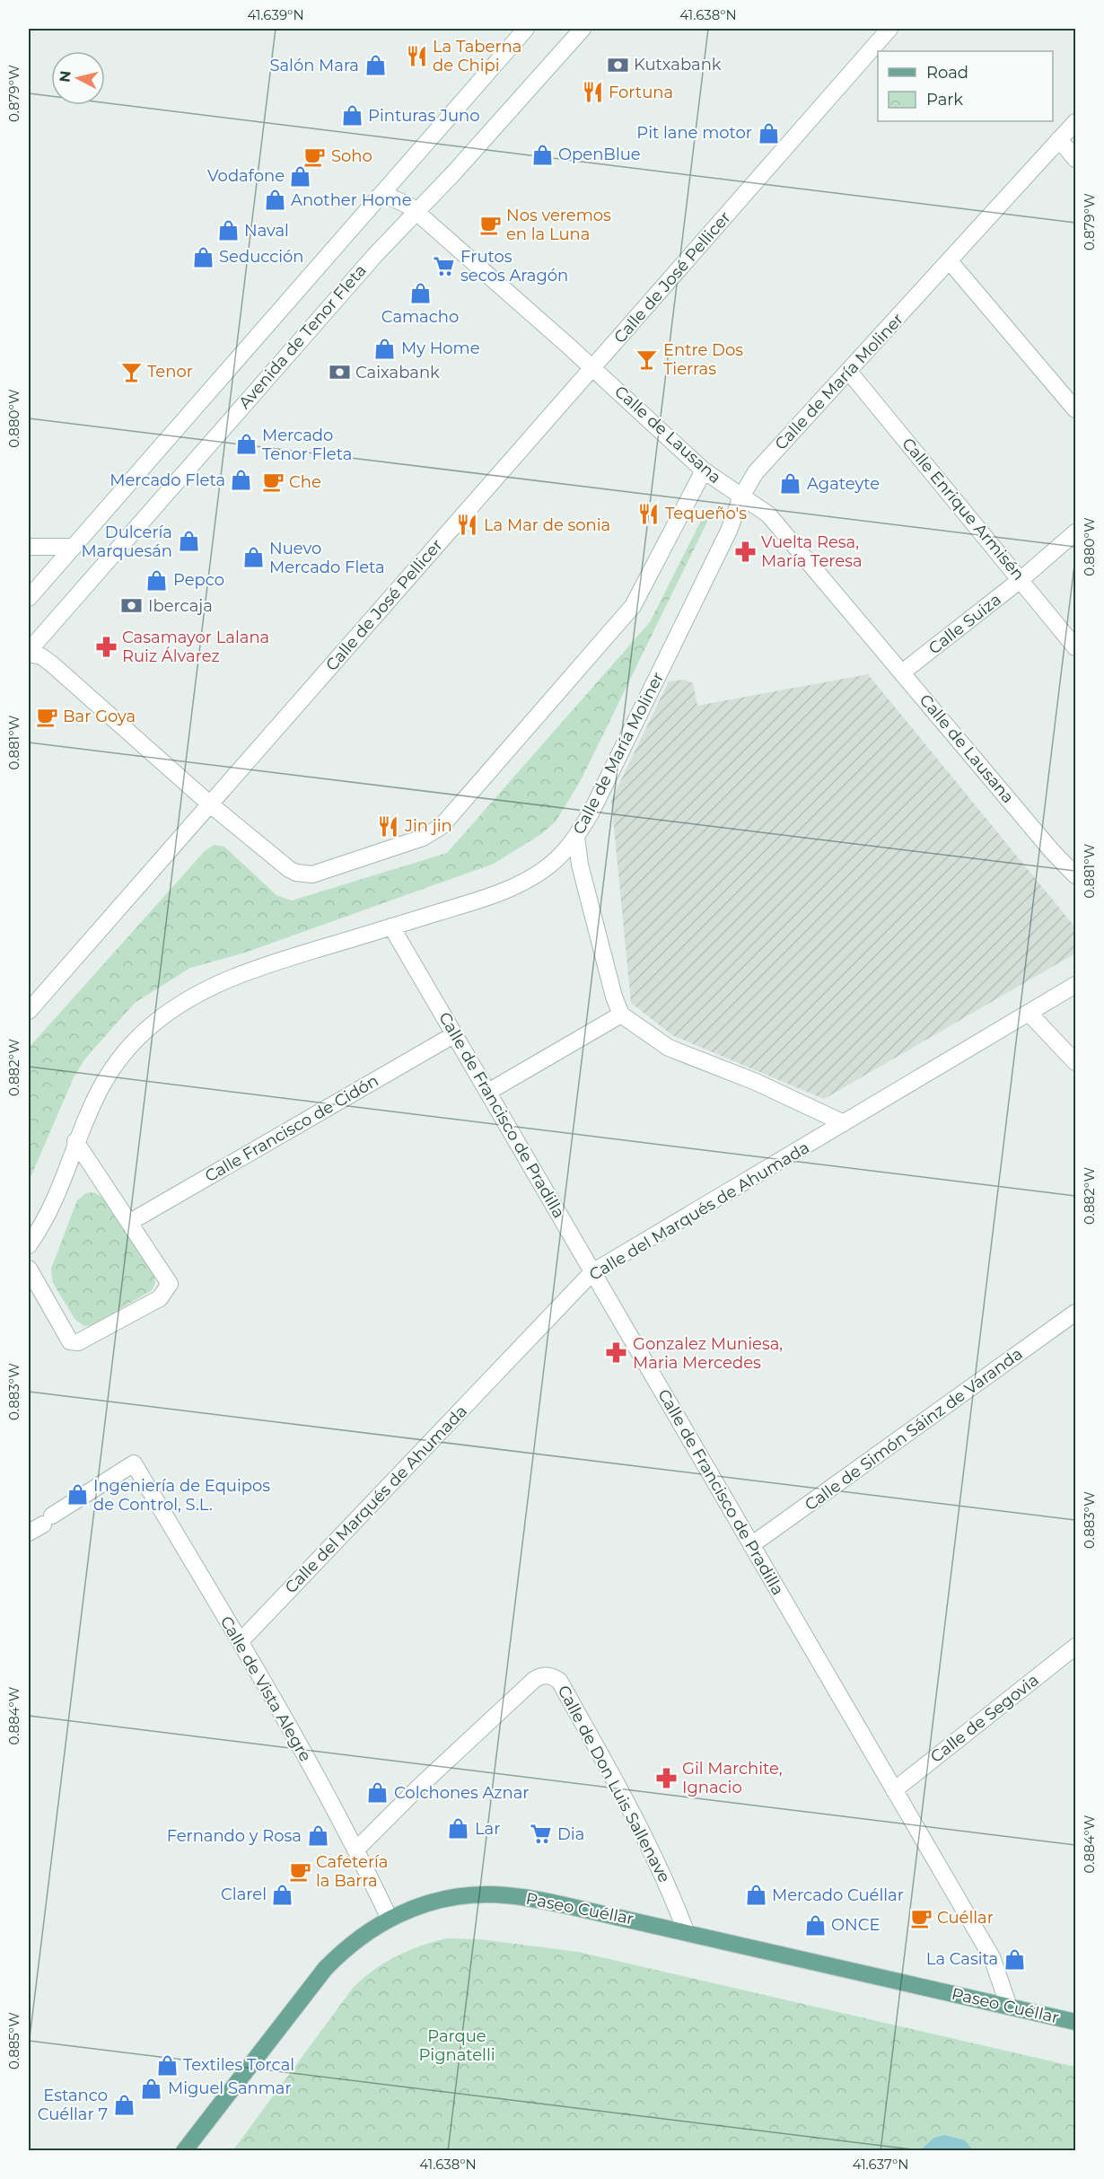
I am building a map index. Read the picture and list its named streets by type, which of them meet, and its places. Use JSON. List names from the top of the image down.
{
  "streets": {
    "main road": ["Paseo Cuéllar"],
    "street": [
      "Calle de José Pellicer",
      "Avenida de Tenor Fleta",
      "Calle de María Moliner",
      "Calle de Lausana",
      "Calle Enrique Armisén",
      "Calle Suiza",
      "Calle de Francisco de Pradilla",
      "Calle Francisco de Cidón",
      "Calle del Marqués de Ahumada",
      "Calle de Simón Sáinz de Varanda",
      "Calle de Vista Alegre",
      "Calle de Segovia",
      "Calle de Don Luis Sallenave"
    ]
  },
  "crossings": [
    ["Calle de José Pellicer", "Calle de Lausana"],
    ["Avenida de Tenor Fleta", "Calle de Lausana"],
    ["Calle de María Moliner", "Calle de Lausana"],
    ["Calle de María Moliner", "Calle Enrique Armisén"],
    ["Calle de María Moliner", "Calle de Francisco de Pradilla"],
    ["Calle de Lausana", "Calle Suiza"],
    ["Calle Enrique Armisén", "Calle Suiza"],
    ["Calle de Francisco de Pradilla", "Calle Francisco de Cidón"],
    ["Calle de Francisco de Pradilla", "Calle del Marqués de Ahumada"],
    ["Calle de Francisco de Pradilla", "Calle de Simón Sáinz de Varanda"],
    ["Calle de Francisco de Pradilla", "Calle de Segovia"],
    ["Calle de Francisco de Pradilla", "Paseo Cuéllar"],
    ["Calle del Marqués de Ahumada", "Calle de Vista Alegre"],
    ["Calle de Vista Alegre", "Calle de Don Luis Sallenave"],
    ["Calle de Vista Alegre", "Paseo Cuéllar"],
    ["Calle de Don Luis Sallenave", "Paseo Cuéllar"]
  ],
  "parks": ["Parque Pignatelli"],
  "places": {
    "restaurant": [
      "La Taberna de Chipi",
      "Fortuna",
      "Tequeño's",
      "La Mar de sonia",
      "Jin jin"
    ],
    "bank": ["Kutxabank", "Caixabank", "Ibercaja"],
    "shop": [
      "Salón Mara",
      "Pinturas Juno",
      "Pit lane motor",
      "OpenBlue",
      "Vodafone",
      "Another Home",
      "Naval",
      "Seducción",
      "Camacho",
      "My Home",
      "Mercado Tenor Fleta",
      "Mercado Fleta",
      "Agateyte",
      "Dulcería Marquesán",
      "Nuevo Mercado Fleta",
      "Pepco",
      "Ingeniería de Equipos de Control, S.L.",
      "Colchones Aznar",
      "Lar",
      "Fernando y Rosa",
      "Clarel",
      "Mercado Cuéllar",
      "ONCE",
      "La Casita",
      "Textiles Torcal",
      "Miguel Sanmar",
      "Estanco Cuéllar 7"
    ],
    "cafe": [
      "Soho",
      "Nos veremos en la Luna",
      "Che",
      "Bar Goya",
      "Cafetería la Barra",
      "Cuéllar"
    ],
    "supermarket": ["Frutos secos Aragón", "Dia"],
    "bar": ["Entre Dos Tierras", "Tenor"],
    "pharmacy": [
      "Vuelta Resa, María Teresa",
      "Casamayor Lalana Ruiz Álvarez",
      "Gonzalez Muniesa, Maria Mercedes",
      "Gil Marchite, Ignacio"
    ]
  },
  "legend": ["Road", "Park"],
  "north": "left",
  "coordinates": [
    "41.639°N",
    "41.638°N",
    "0.879°W",
    "0.880°W",
    "0.881°W",
    "0.882°W",
    "0.883°W",
    "0.884°W",
    "0.885°W",
    "41.637°N"
  ]
}
